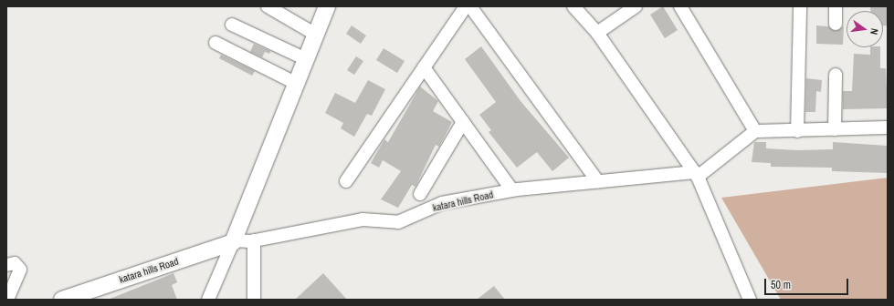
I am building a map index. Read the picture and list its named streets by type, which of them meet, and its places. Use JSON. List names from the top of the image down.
{
  "streets": {
    "main road": ["katara hills Road"]
  },
  "scale_bar": "50 m",
  "north": "right"
}
